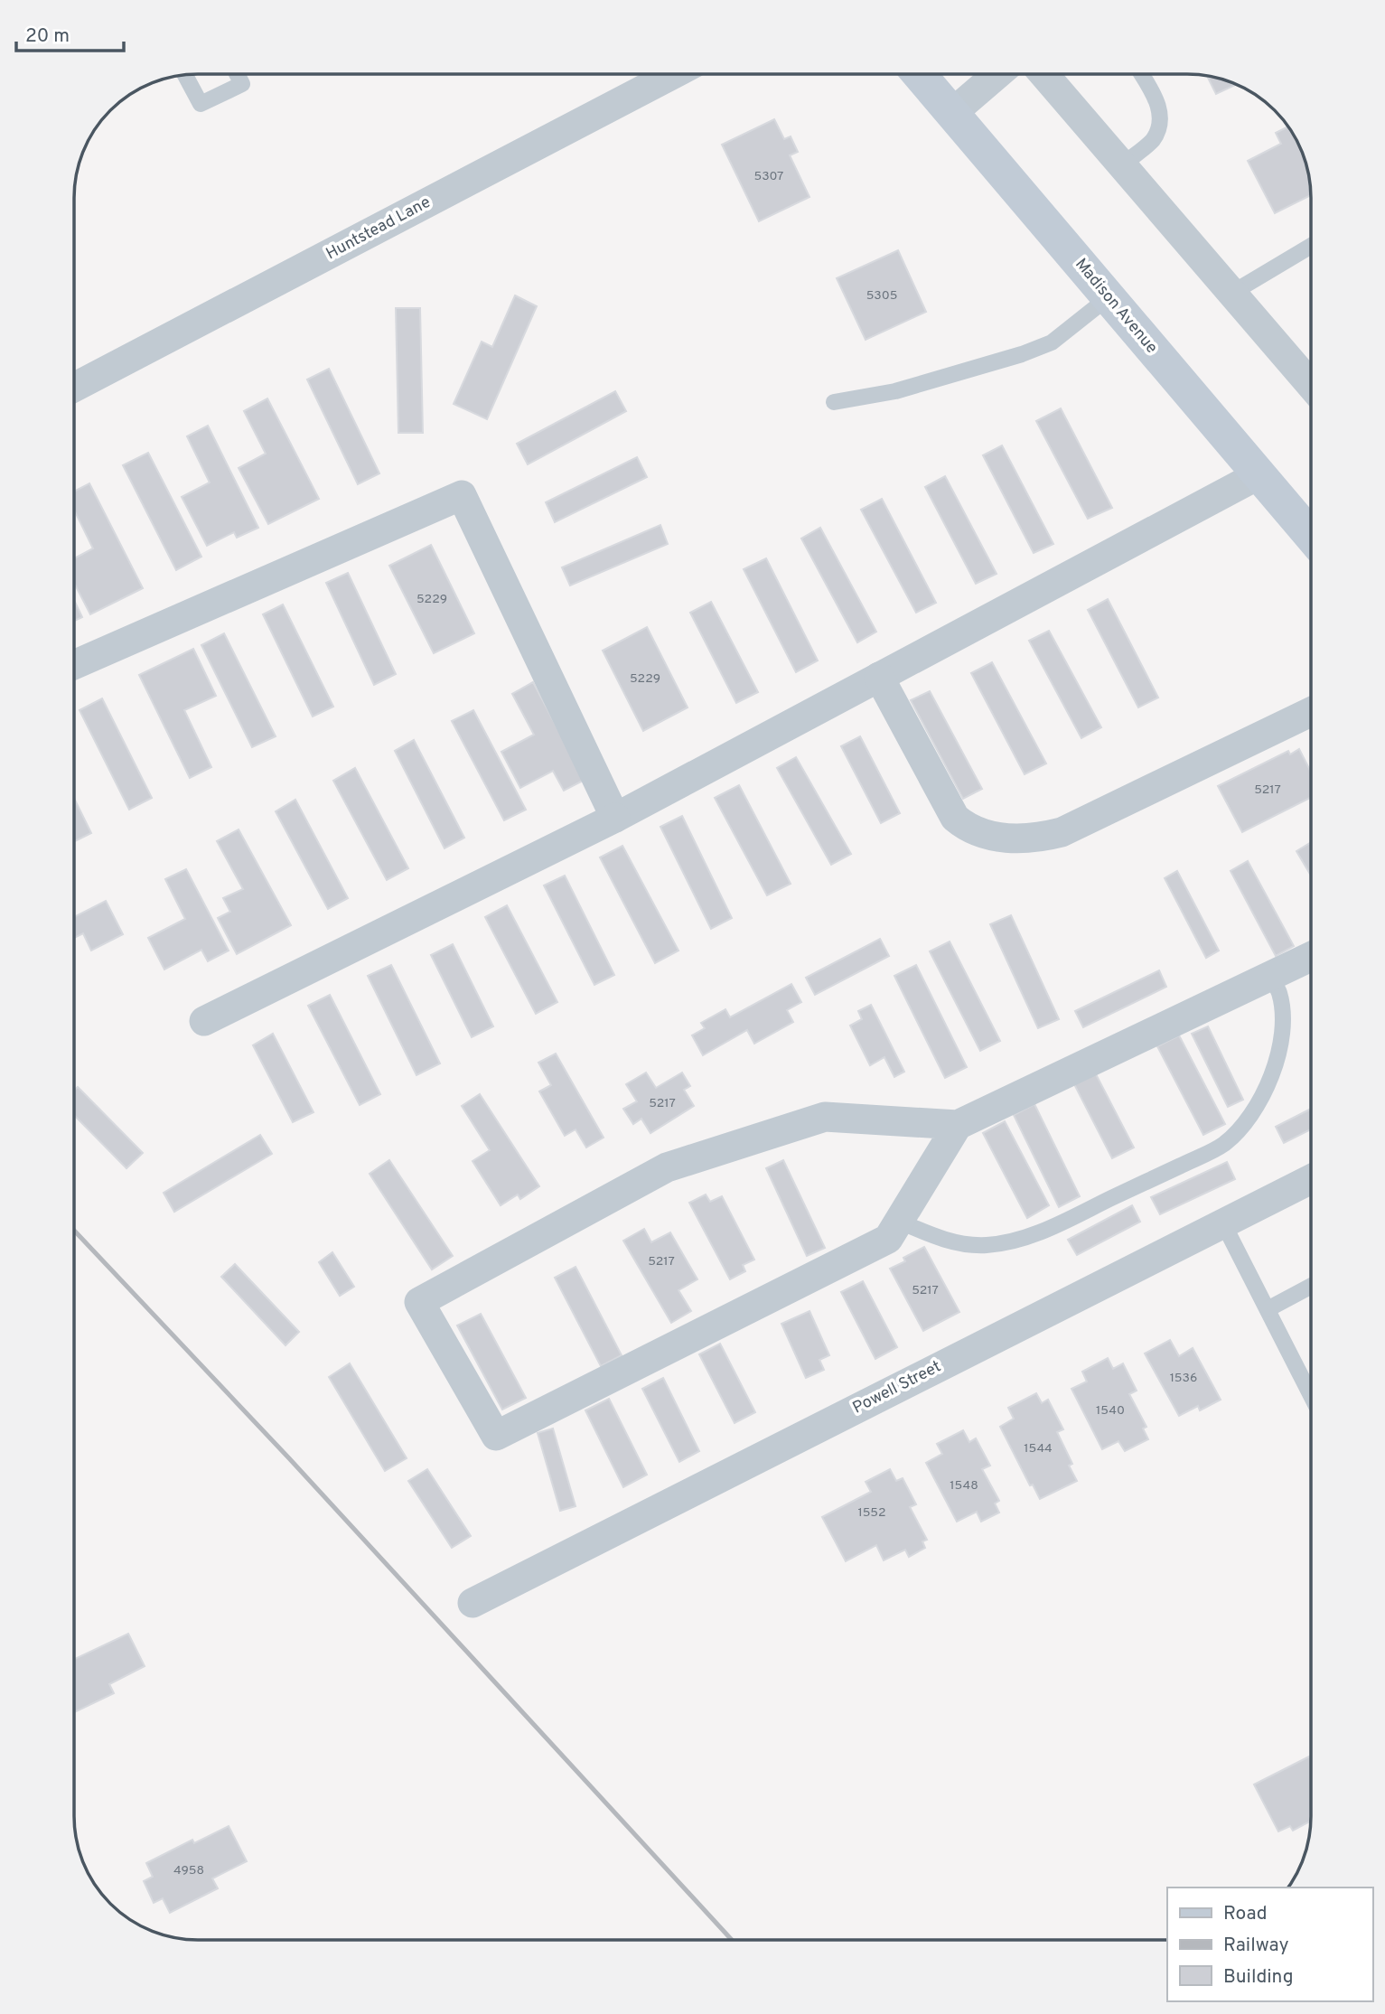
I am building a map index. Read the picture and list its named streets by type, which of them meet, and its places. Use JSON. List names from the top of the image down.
{
  "streets": {
    "main road": ["Madison Avenue"],
    "street": ["Huntstead Lane", "Powell Street"]
  },
  "house_numbers": [
    "5307",
    "5305",
    "5229",
    "5229",
    "5217",
    "5217",
    "5217",
    "5217",
    "1536",
    "1540",
    "1544",
    "1548",
    "1552",
    "4958"
  ],
  "legend": ["Road", "Railway", "Building"],
  "scale_bar": "20 m"
}
